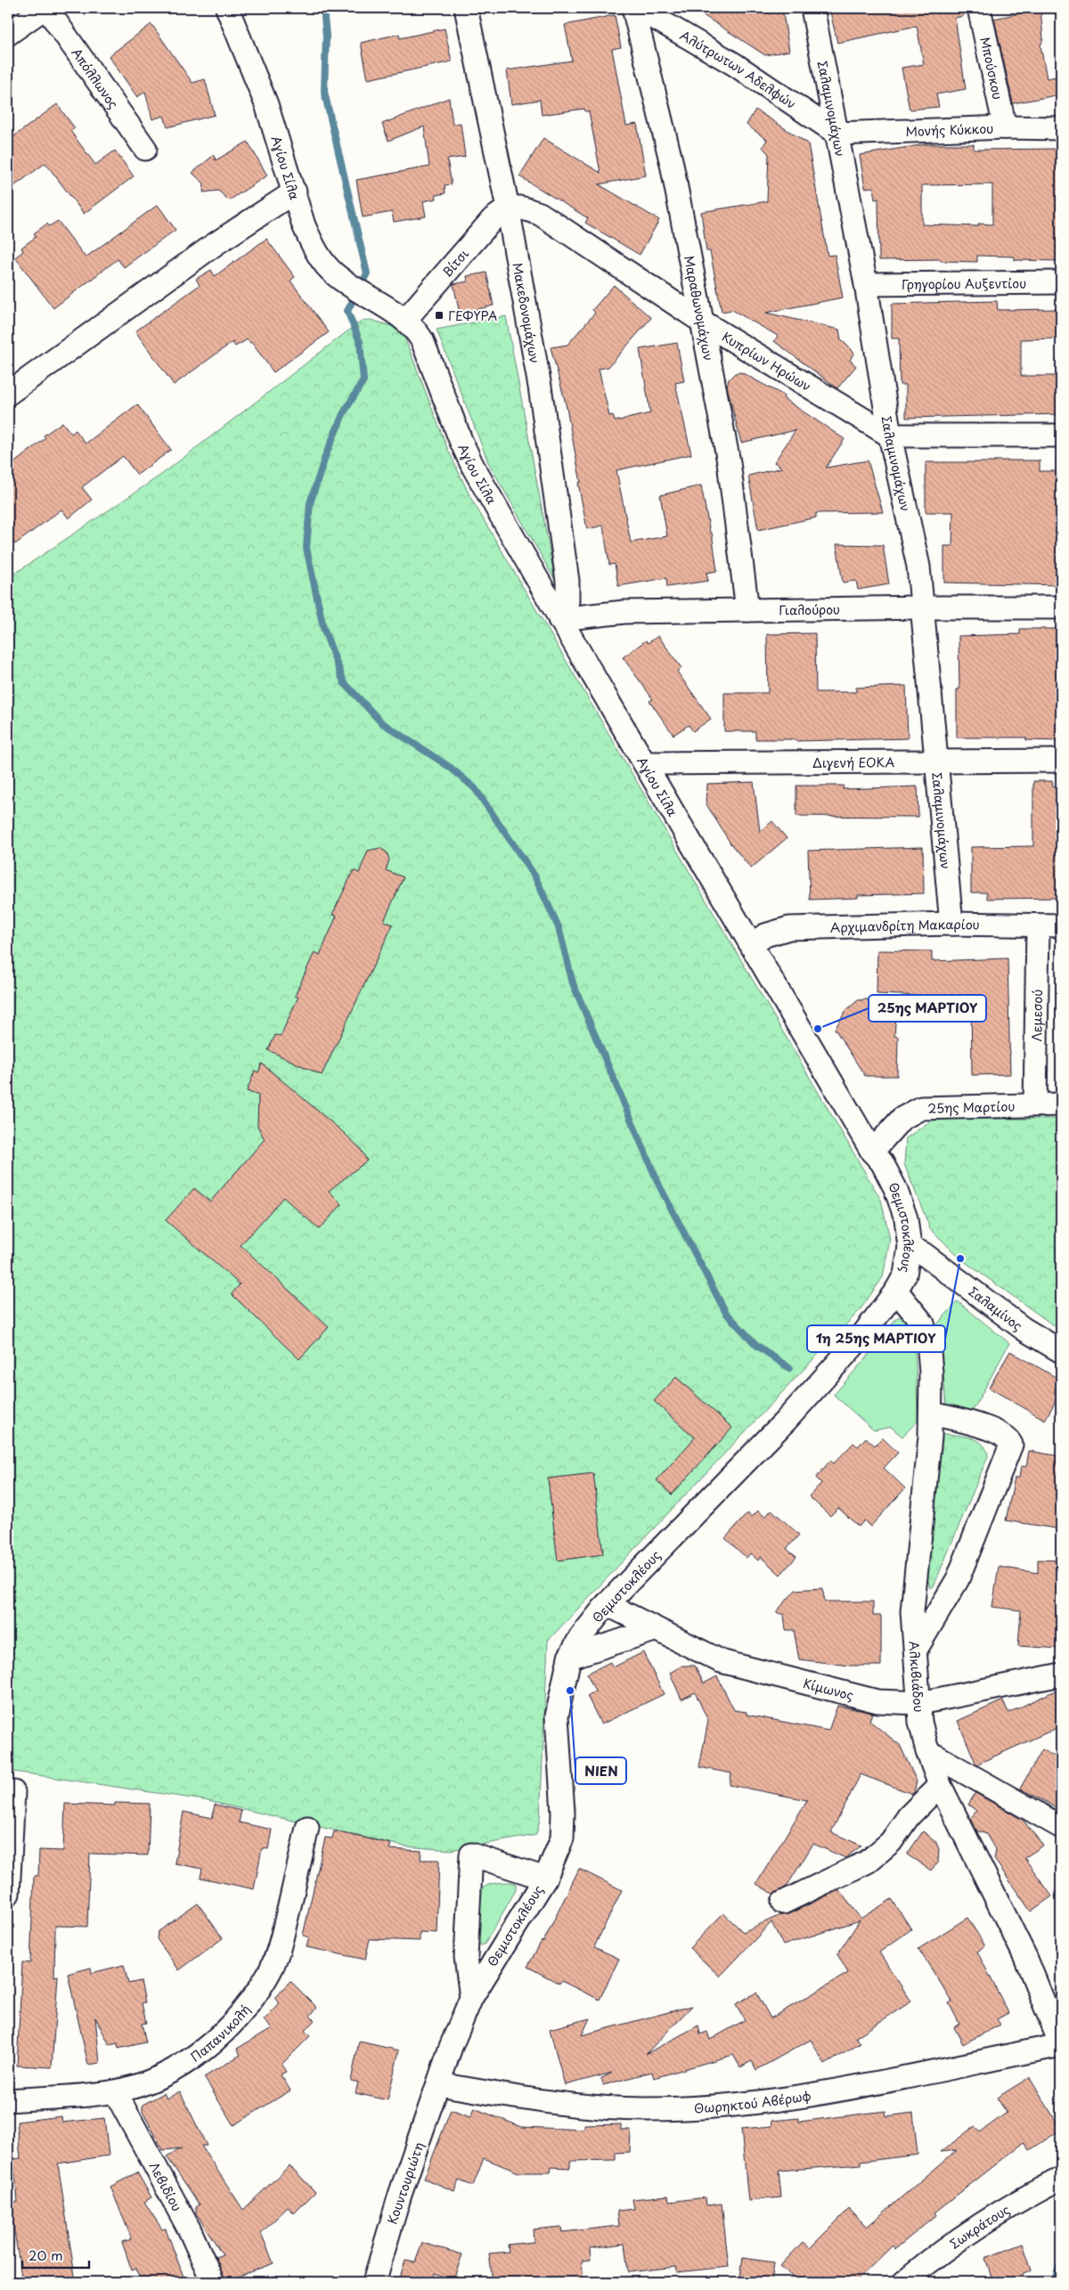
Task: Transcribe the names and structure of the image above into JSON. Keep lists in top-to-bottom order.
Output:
{
  "streets": {
    "street": [
      "Μπούσκου",
      "Αλύτρωτων Αδελφών",
      "Απόλλωνος",
      "Σαλαμινομάχων",
      "Μονής Κύκκου",
      "Αγίου Σίλα",
      "Βίτσι",
      "Γρηγορίου Αυξεντίου",
      "Μαραθωνομάχων",
      "Μακεδονομάχων",
      "Κυπρίων Ηρώων",
      "Γιαλούρου",
      "Διγενή ΕΟΚΑ",
      "Αρχιμανδρίτη Μακαρίου",
      "Λεμεσού",
      "25ης Μαρτίου",
      "Θεμιστοκλέους",
      "Σαλαμίνος",
      "Αλκιβιάδου",
      "Κίμωνος",
      "Παπανικολή",
      "Θωρηκτού Αβέρωφ",
      "Κουντουριώτη",
      "Λεβιδίου",
      "Σωκράτους"
    ]
  },
  "crossings": [
    ["Μπούσκου", "Μονής Κύκκου"],
    ["Αλύτρωτων Αδελφών", "Σαλαμινομάχων"],
    ["Αλύτρωτων Αδελφών", "Μονής Κύκκου"],
    ["Σαλαμινομάχων", "Μονής Κύκκου"],
    ["Σαλαμινομάχων", "Γρηγορίου Αυξεντίου"],
    ["Σαλαμινομάχων", "Κυπρίων Ηρώων"],
    ["Σαλαμινομάχων", "Γιαλούρου"],
    ["Σαλαμινομάχων", "Διγενή ΕΟΚΑ"],
    ["Σαλαμινομάχων", "Αρχιμανδρίτη Μακαρίου"],
    ["Αγίου Σίλα", "Βίτσι"],
    ["Αγίου Σίλα", "Μακεδονομάχων"],
    ["Αγίου Σίλα", "Γιαλούρου"],
    ["Αγίου Σίλα", "Διγενή ΕΟΚΑ"],
    ["Αγίου Σίλα", "Αρχιμανδρίτη Μακαρίου"],
    ["Αγίου Σίλα", "25ης Μαρτίου"],
    ["Αγίου Σίλα", "Θεμιστοκλέους"],
    ["Βίτσι", "Μακεδονομάχων"],
    ["Βίτσι", "Κυπρίων Ηρώων"],
    ["Μαραθωνομάχων", "Κυπρίων Ηρώων"],
    ["Μαραθωνομάχων", "Γιαλούρου"],
    ["Μακεδονομάχων", "Κυπρίων Ηρώων"],
    ["Μακεδονομάχων", "Γιαλούρου"],
    ["Αρχιμανδρίτη Μακαρίου", "Λεμεσού"],
    ["Λεμεσού", "25ης Μαρτίου"],
    ["25ης Μαρτίου", "Θεμιστοκλέους"],
    ["Θεμιστοκλέους", "Σαλαμίνος"],
    ["Θεμιστοκλέους", "Αλκιβιάδου"],
    ["Θεμιστοκλέους", "Κίμωνος"],
    ["Θεμιστοκλέους", "Θωρηκτού Αβέρωφ"],
    ["Θεμιστοκλέους", "Κουντουριώτη"],
    ["Αλκιβιάδου", "Κίμωνος"],
    ["Αλκιβιάδου", "Θωρηκτού Αβέρωφ"],
    ["Παπανικολή", "Λεβιδίου"],
    ["Θωρηκτού Αβέρωφ", "Κουντουριώτη"]
  ],
  "places": {
    "transit": ["ΓΕΦΥΡΑ"],
    "other": ["25ης ΜΑΡΤΙΟΥ", "1η 25ης ΜΑΡΤΙΟΥ", "ΝΙΕΝ"]
  },
  "scale_bar": "20 m"
}
